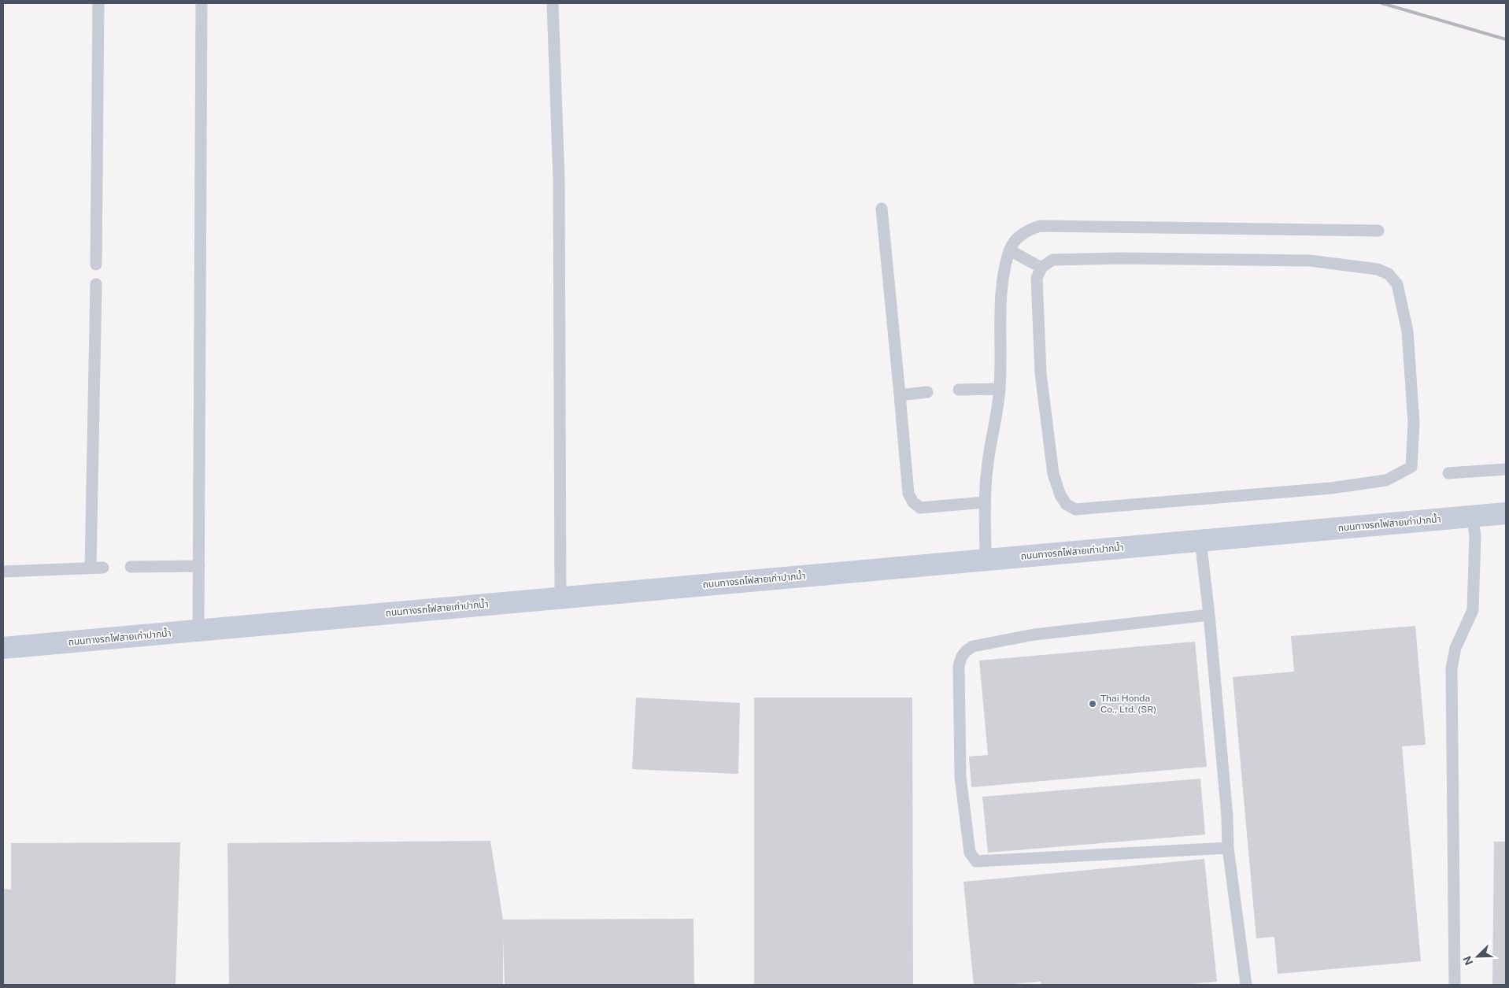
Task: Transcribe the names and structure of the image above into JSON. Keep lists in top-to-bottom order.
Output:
{
  "streets": {
    "main road": ["ถนนทางรถไฟสายเก่าปากน้ำ"]
  },
  "places": ["Thai Honda Co., Ltd. (SR)"],
  "north": "bottom left"
}
